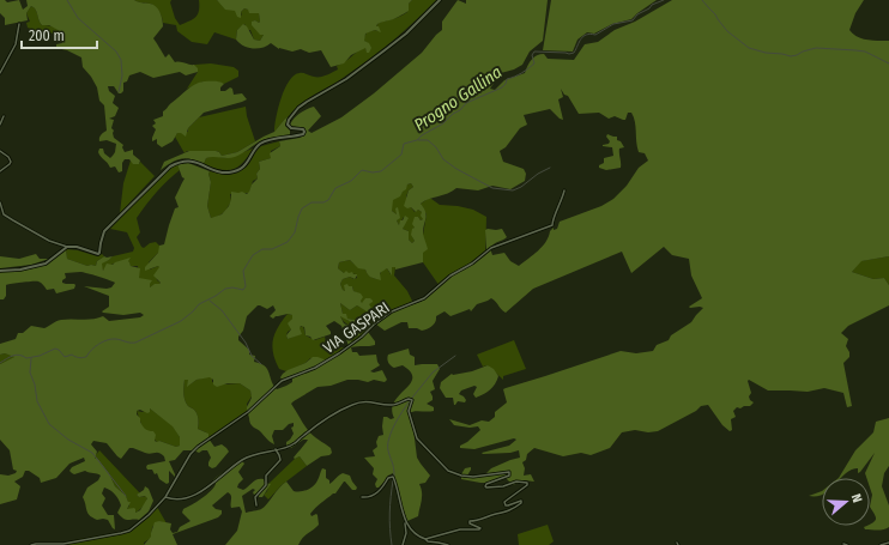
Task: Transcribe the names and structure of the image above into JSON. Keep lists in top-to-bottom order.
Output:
{
  "streets": {
    "street": ["VIA GASPARI"]
  },
  "water": ["Progno Gallina"],
  "scale_bar": "200 m",
  "north": "right"
}
